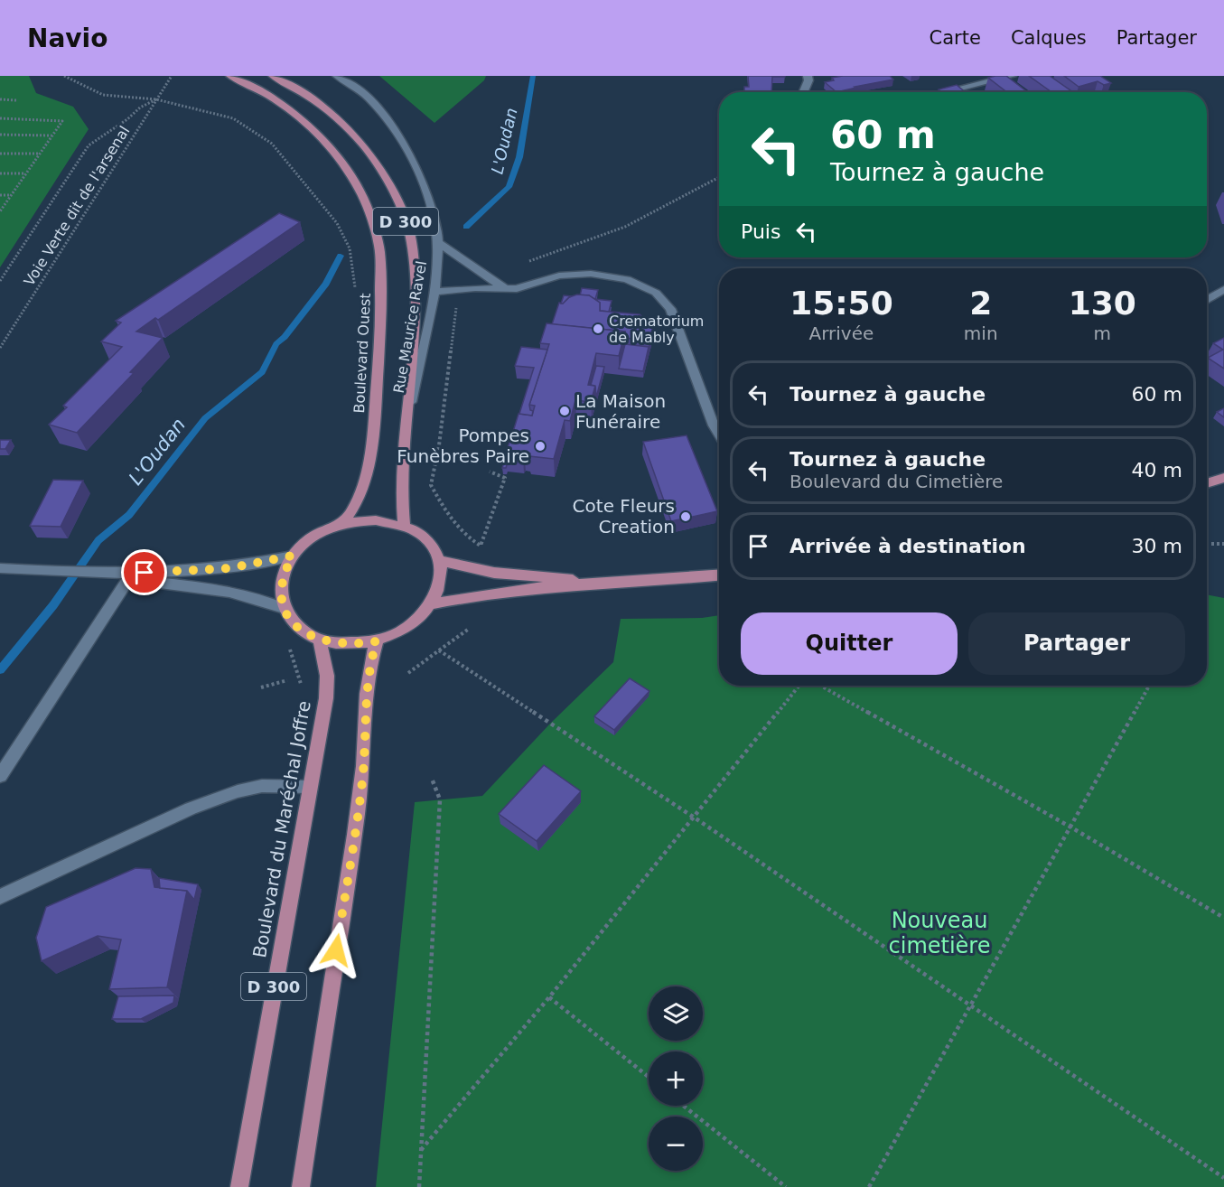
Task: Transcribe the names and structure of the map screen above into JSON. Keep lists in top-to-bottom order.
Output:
{
  "streets": {
    "main road": ["D 300", "Boulevard Ouest", "Boulevard du Maréchal Joffre"],
    "street": ["Rue Maurice Ravel"],
    "path": ["Voie Verte dit de l'arsenal"]
  },
  "crossings": [
    ["D 300", "Rue Maurice Ravel"],
    ["D 300", "Boulevard Ouest"],
    ["D 300", "Boulevard du Maréchal Joffre"],
    ["Boulevard Ouest", "Boulevard du Maréchal Joffre"]
  ],
  "water": ["L'Oudan"],
  "parks": ["Nouveau cimetière"],
  "places": [
    "Crematorium de Mably",
    "La Maison Funéraire",
    "Pompes Funèbres Paire",
    "Cote Fleurs Creation"
  ],
  "page": {
    "header": "Navio",
    "nav": ["Carte", "Calques", "Partager"],
    "turn": ["60 m", "Tournez à gauche"],
    "then": "Puis",
    "eta": [
      "15:50",
      "Arrivée",
      "2",
      "min",
      "130",
      "m"
    ],
    "list": [
      {
        "name": "Tournez à gauche",
        "value": "60 m"
      },
      {
        "name": "Tournez à gauche",
        "note": "Boulevard du Cimetière",
        "value": "40 m"
      },
      {
        "name": "Arrivée à destination",
        "value": "30 m"
      }
    ],
    "buttons": ["Quitter", "Partager"],
    "map_buttons": ["+", "−"]
  }
}
